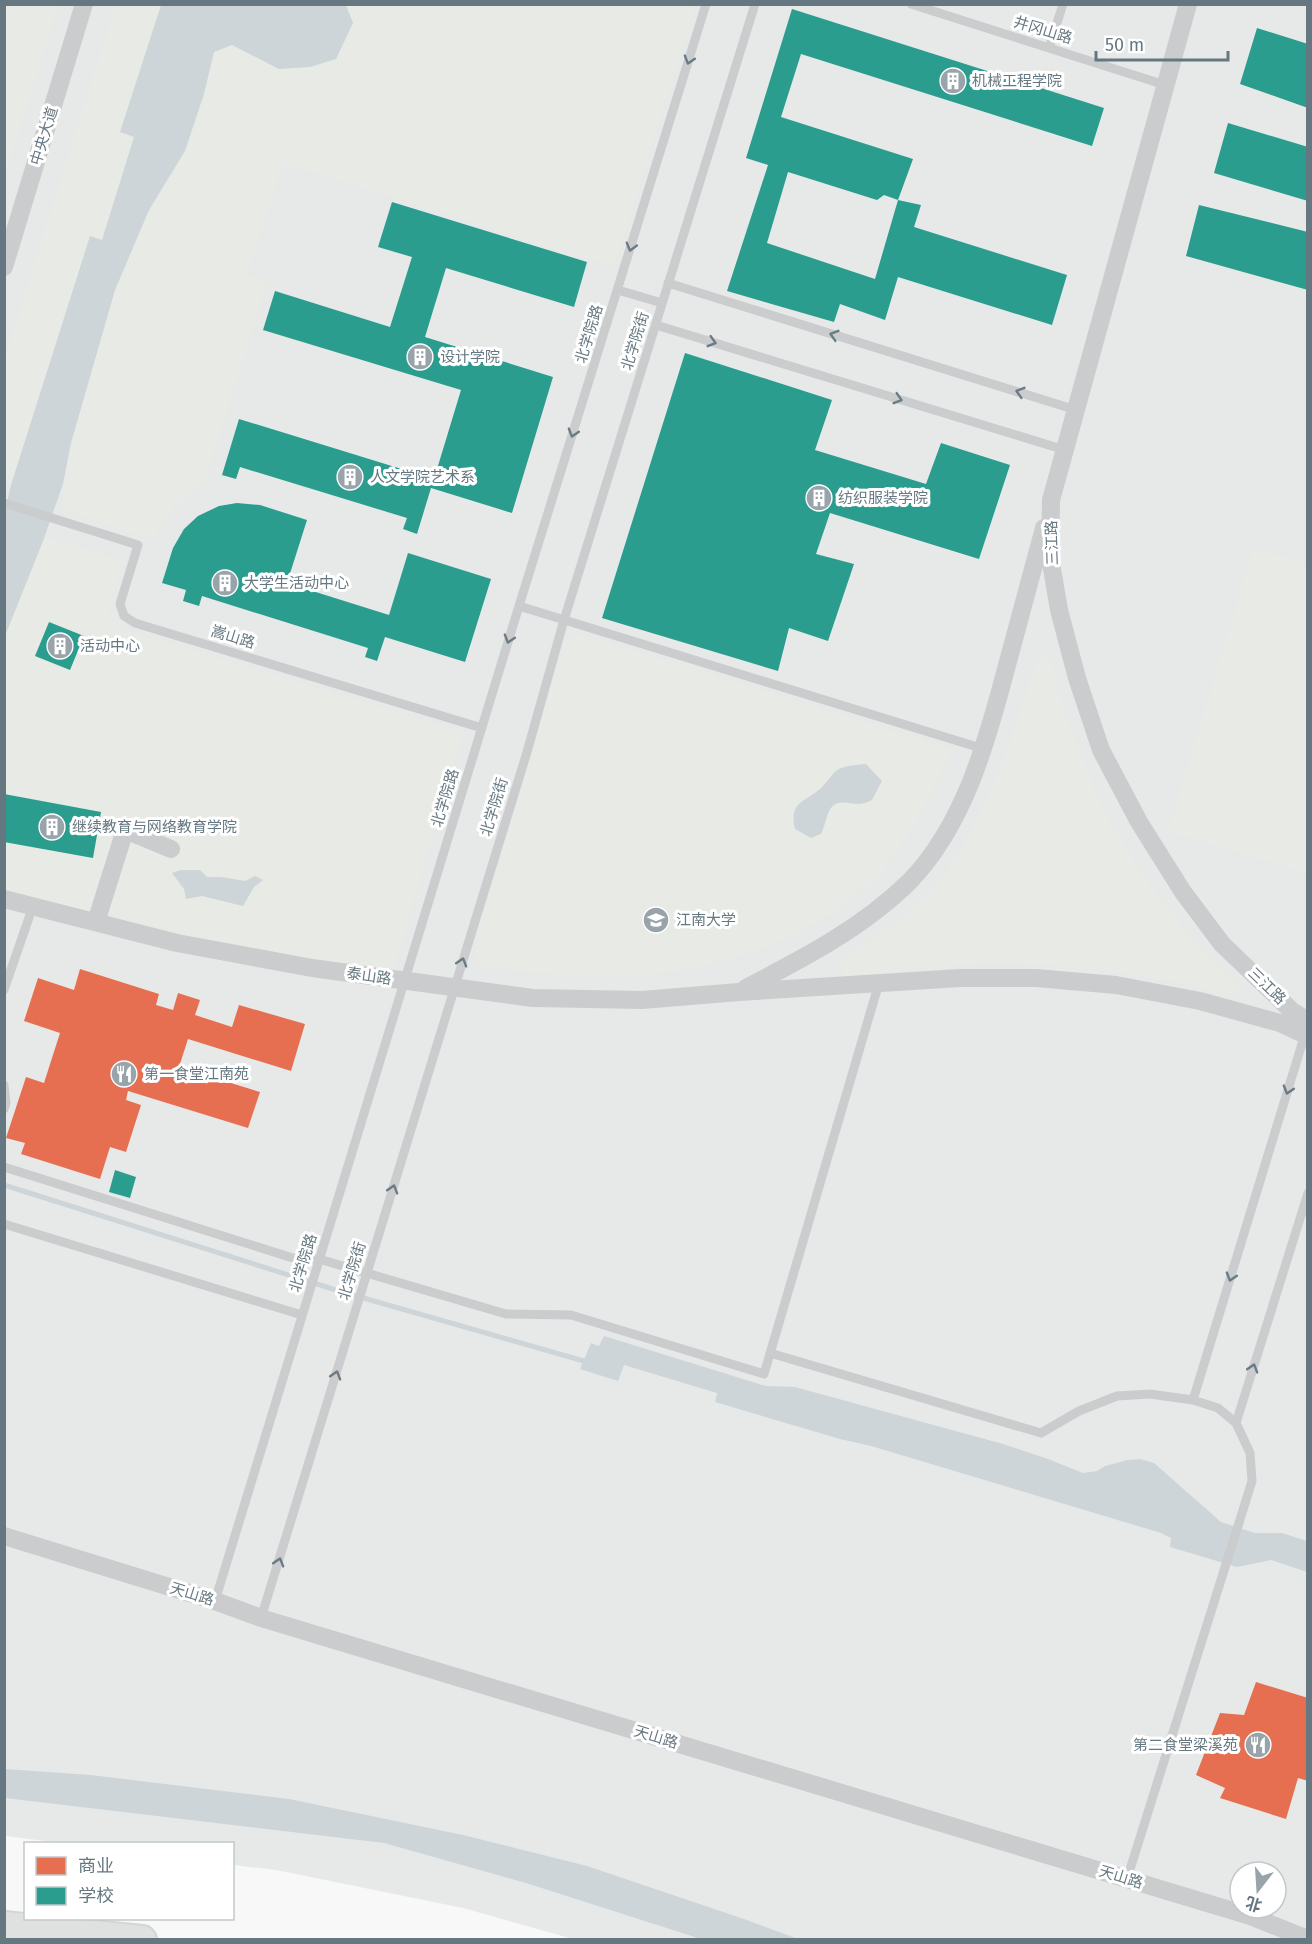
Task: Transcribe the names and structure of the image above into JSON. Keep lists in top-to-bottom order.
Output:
{
  "streets": {
    "street": [
      "中央大道",
      "三江路",
      "泰山路",
      "天山路"
    ],
    "lane": [
      "井冈山路",
      "北学院路",
      "北学院街",
      "嵩山路"
    ]
  },
  "crossings": [
    ["井冈山路", "三江路"],
    ["北学院路", "嵩山路"],
    ["北学院路", "泰山路"],
    ["北学院路", "天山路"],
    ["北学院街", "泰山路"],
    ["北学院街", "天山路"],
    ["三江路", "泰山路"]
  ],
  "one_way": ["北学院路", "北学院街"],
  "places": {
    "building": [
      "机械工程学院",
      "设计学院",
      "人文学院艺术系",
      "纺织服装学院",
      "大学生活动中心",
      "活动中心",
      "继续教育与网络教育学院"
    ],
    "school or university": ["江南大学"],
    "restaurant": ["第一食堂江南苑", "第二食堂梁溪苑"]
  },
  "legend": ["商业", "学校"],
  "scale_bar": "50 m",
  "north": "bottom"
}
